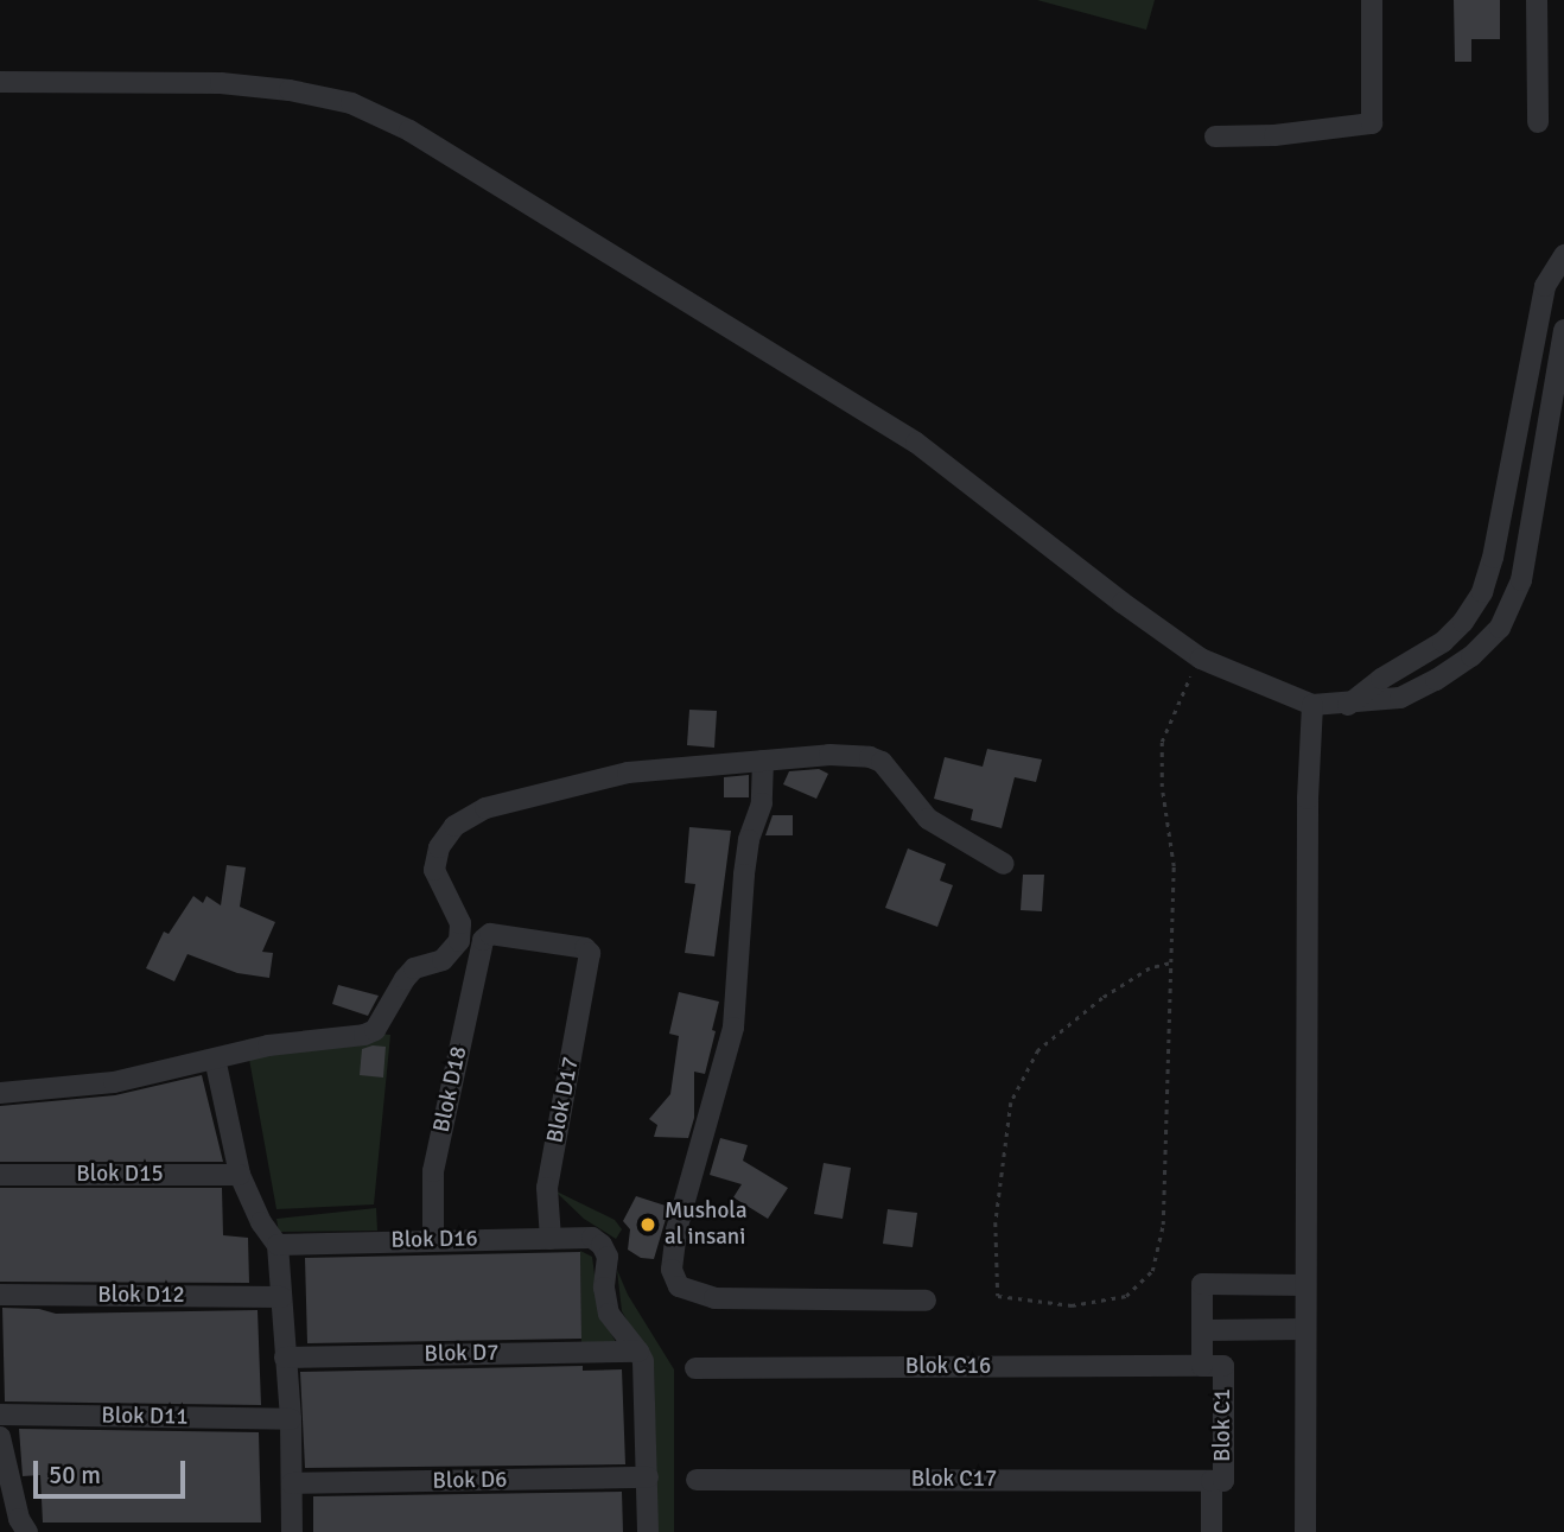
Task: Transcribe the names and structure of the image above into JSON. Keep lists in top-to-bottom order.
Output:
{
  "streets": {
    "street": [
      "Blok D18",
      "Blok D17",
      "Blok D15",
      "Blok D16",
      "Blok D12",
      "Blok D7",
      "Blok C16",
      "Blok D11",
      "Blok C1",
      "Blok C17",
      "Blok D6"
    ]
  },
  "crossings": [
    ["Blok D18", "Blok D17"],
    ["Blok D18", "Blok D16"],
    ["Blok D17", "Blok D16"],
    ["Blok D16", "Blok D7"],
    ["Blok C16", "Blok C1"],
    ["Blok C1", "Blok C17"]
  ],
  "places": ["Mushola al insani"],
  "scale_bar": "50 m"
}
